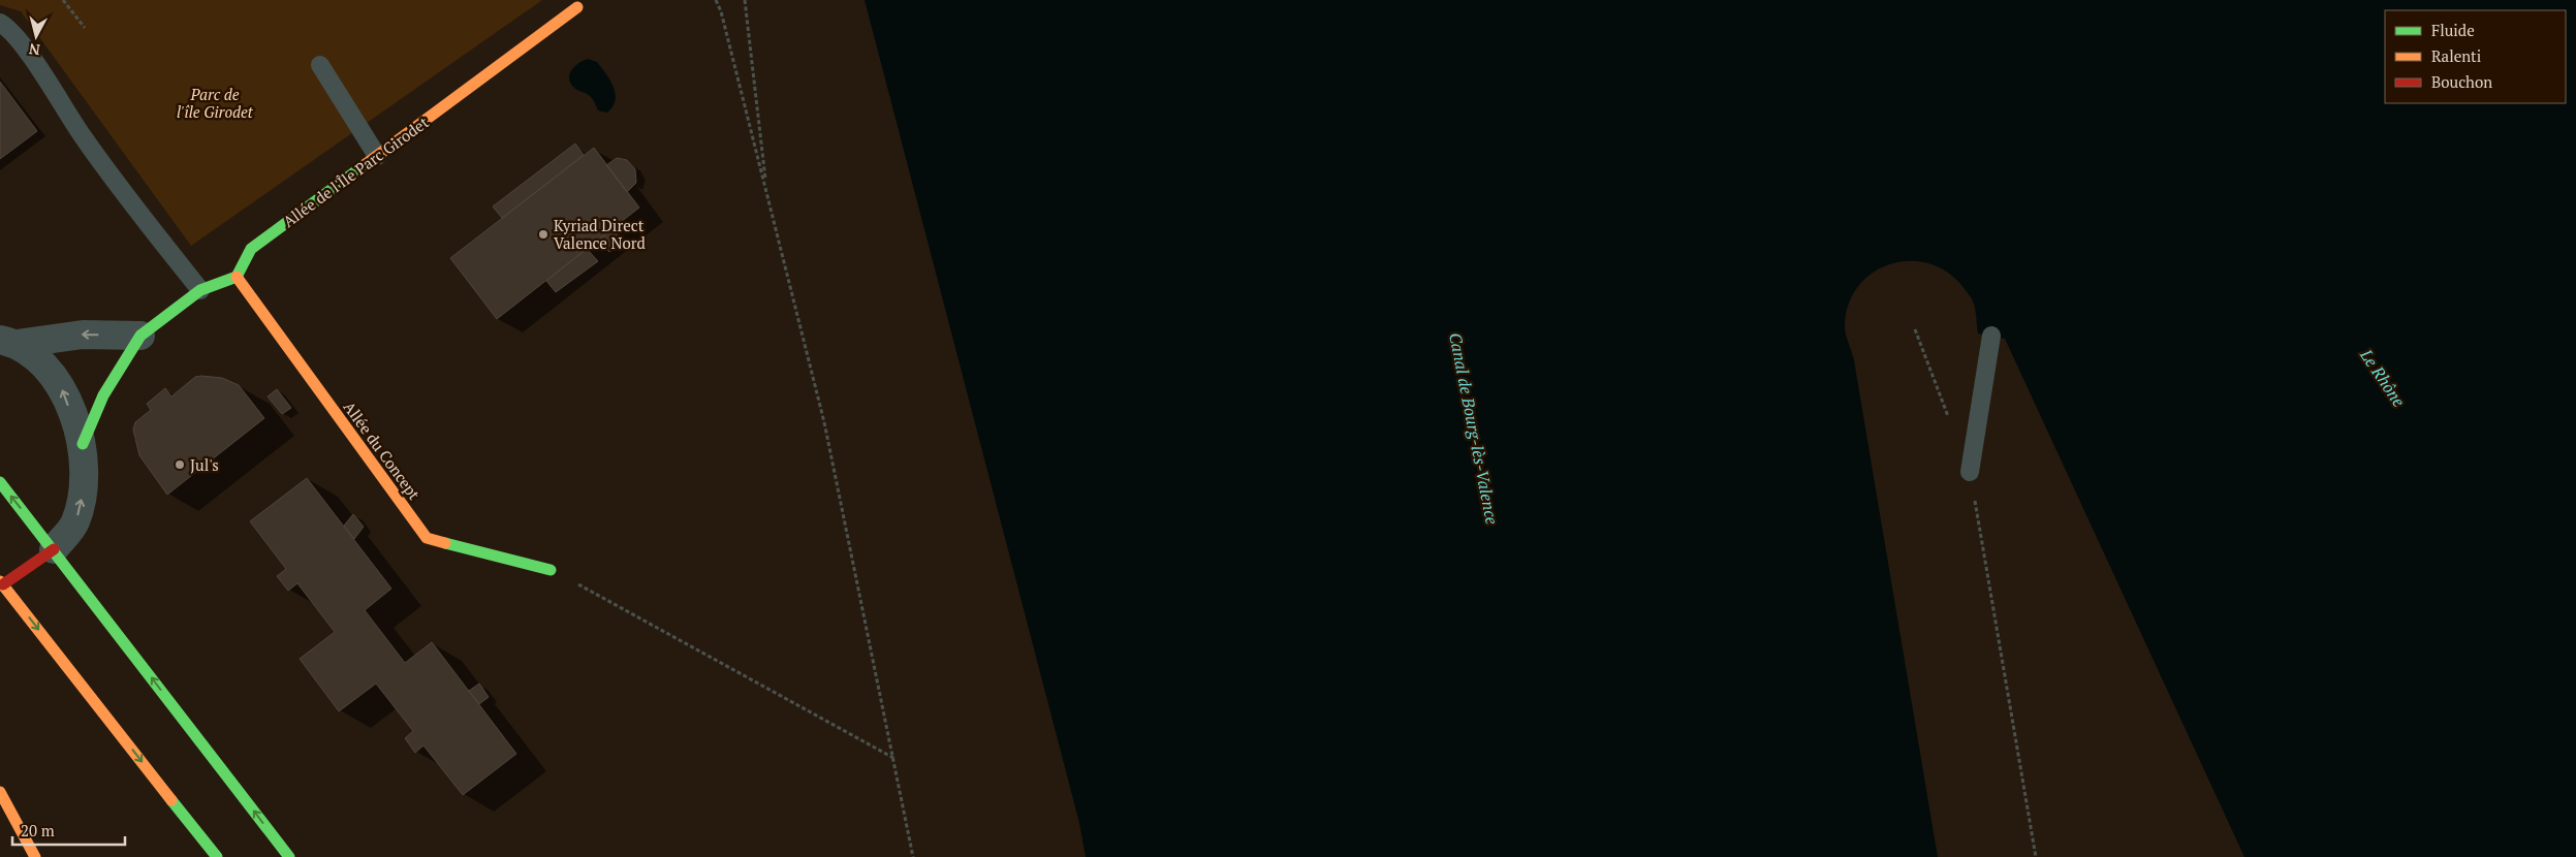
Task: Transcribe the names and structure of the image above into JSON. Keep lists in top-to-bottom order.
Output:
{
  "streets": {
    "street": ["Allée de l'Île Parc Girodet", "Allée du Concept"]
  },
  "crossings": [
    ["Allée de l'Île Parc Girodet", "Allée du Concept"]
  ],
  "water": ["Le Rhône", "Canal de Bourg-lès-Valence"],
  "parks": ["Parc de l'île Girodet"],
  "places": ["Kyriad Direct Valence Nord", "Jul's"],
  "legend": ["Fluide", "Ralenti", "Bouchon"],
  "scale_bar": "20 m",
  "north": "bottom"
}
